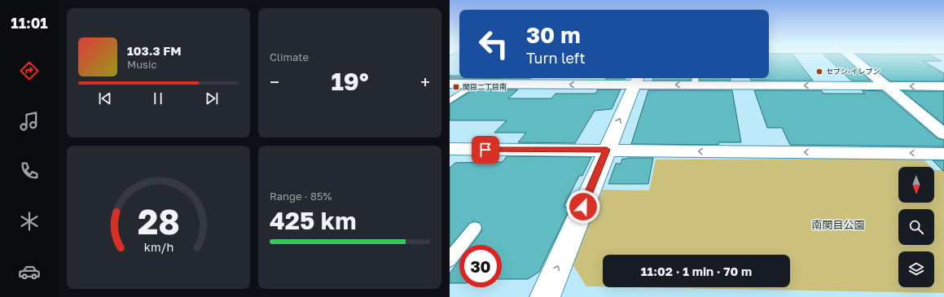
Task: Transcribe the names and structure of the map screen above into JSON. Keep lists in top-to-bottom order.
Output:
{
  "parks": ["南関目公園"],
  "places": {
    "other": ["セブン-イレブン"],
    "transit": ["関目二丁目南"]
  },
  "north": "bottom",
  "page": {
    "tabs": "11:01",
    "tile": [
      "Climate",
      ["Range · 85%", "425 km"]
    ],
    "turn": ["30 m", "Turn left"],
    "song": ["103.3 FM", "Music"],
    "heat": ["−", "19°", "+"],
    "limit": "30",
    "trip": "11:02 · 1 min · 70 m",
    "gauge": ["28", "km/h"]
  }
}
